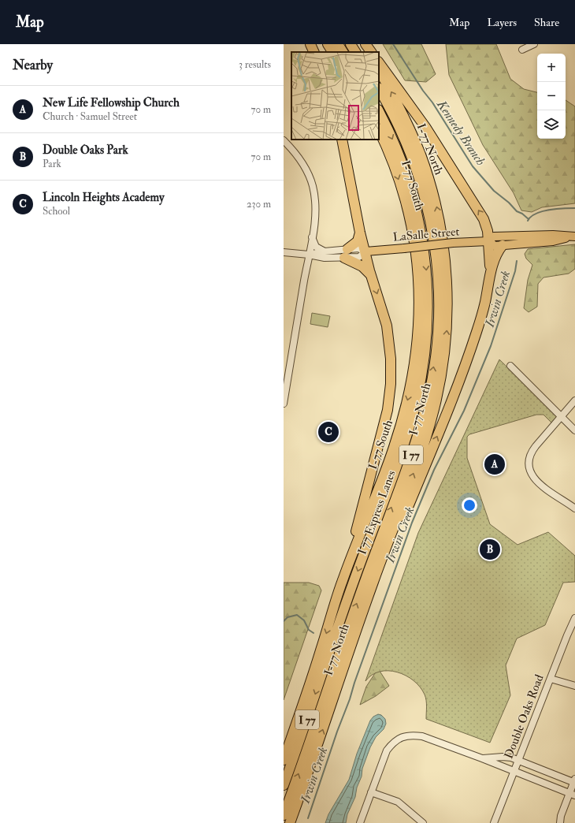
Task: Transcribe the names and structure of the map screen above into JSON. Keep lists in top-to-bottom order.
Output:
{
  "streets": {
    "highway": [
      "I-77 North",
      "I-77 South",
      "I 77",
      "I 77 Express Lanes"
    ],
    "main road": ["LaSalle Street"],
    "street": ["Double Oaks Road"]
  },
  "water": ["Kennedy Branch", "Irwin Creek"],
  "page": {
    "header": "Map",
    "nav": ["Map", "Layers", "Share"],
    "heading": ["Nearby", "3 results"],
    "map_buttons": ["+", "−"],
    "list": [
      {
        "mark": "A",
        "name": "New Life Fellowship Church",
        "note": "Church · Samuel Street",
        "value": "70 m"
      },
      {
        "mark": "B",
        "name": "Double Oaks Park",
        "note": "Park",
        "value": "70 m"
      },
      {
        "mark": "C",
        "name": "Lincoln Heights Academy",
        "note": "School",
        "value": "230 m"
      }
    ],
    "pins": ["C", "A", "B"]
  }
}
